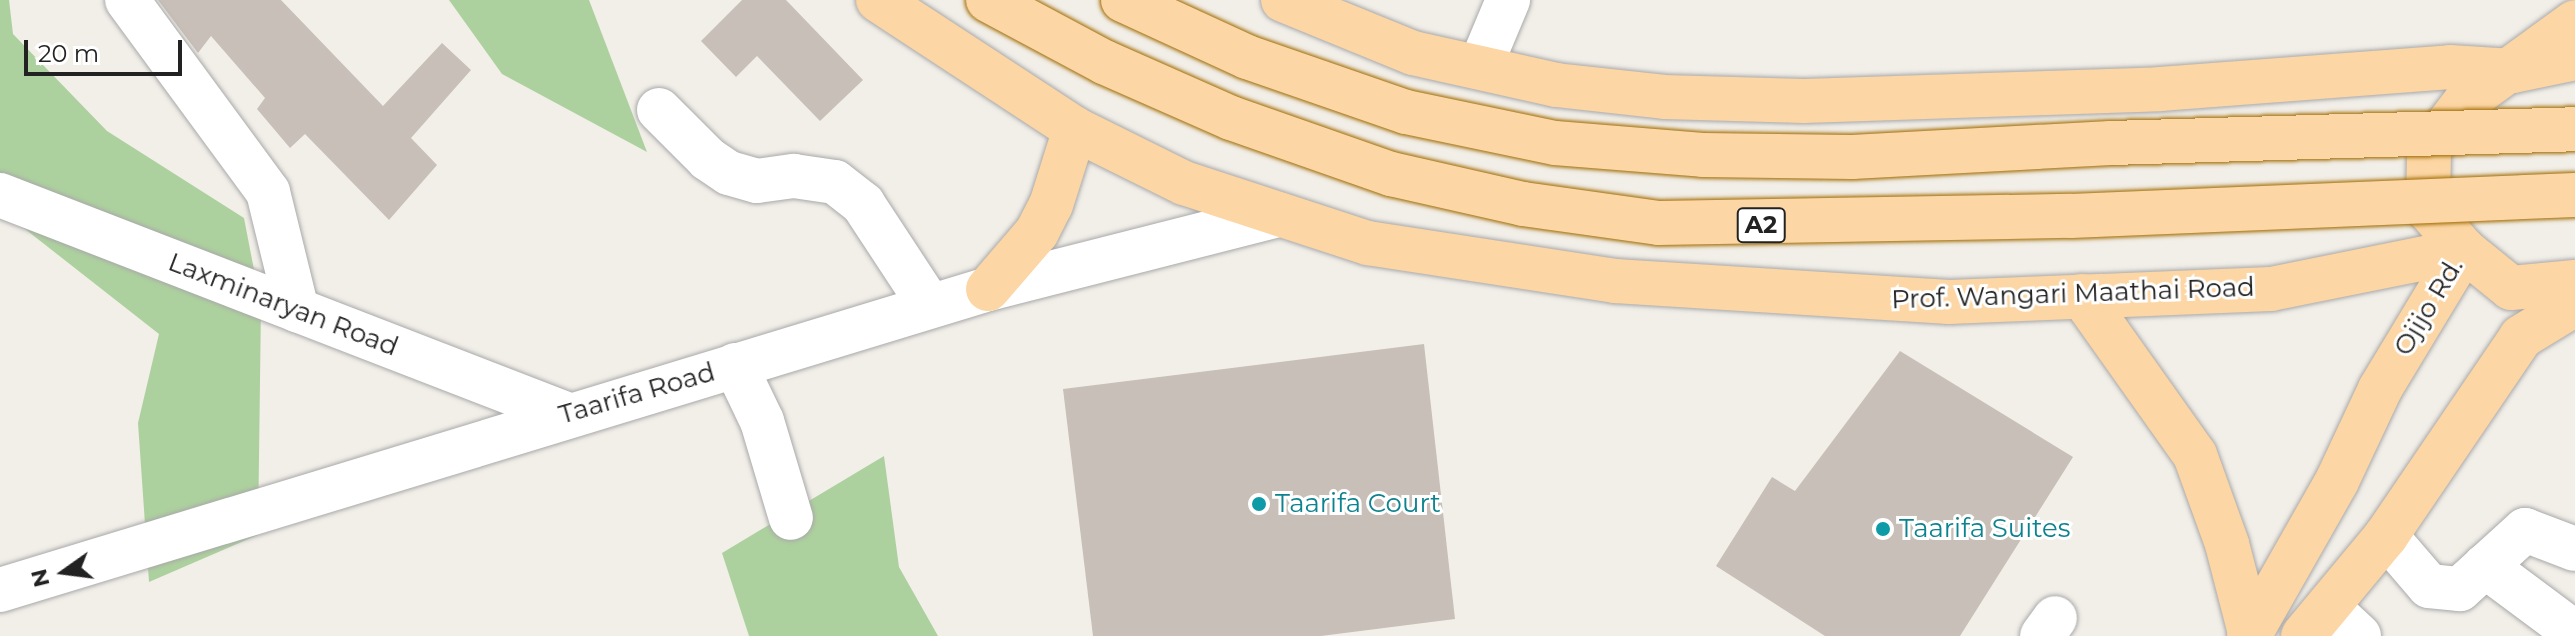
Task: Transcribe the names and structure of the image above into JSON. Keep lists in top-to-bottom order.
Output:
{
  "streets": {
    "main road": ["A2", "Prof. Wangari Maathai Road", "Ojijo Rd."],
    "street": ["Laxminaryan Road", "Taarifa Road"]
  },
  "crossings": [
    ["Prof. Wangari Maathai Road", "Ojijo Rd."],
    ["Prof. Wangari Maathai Road", "Taarifa Road"],
    ["Laxminaryan Road", "Taarifa Road"]
  ],
  "places": ["Taarifa Court", "Taarifa Suites"],
  "scale_bar": "20 m",
  "north": "left"
}
